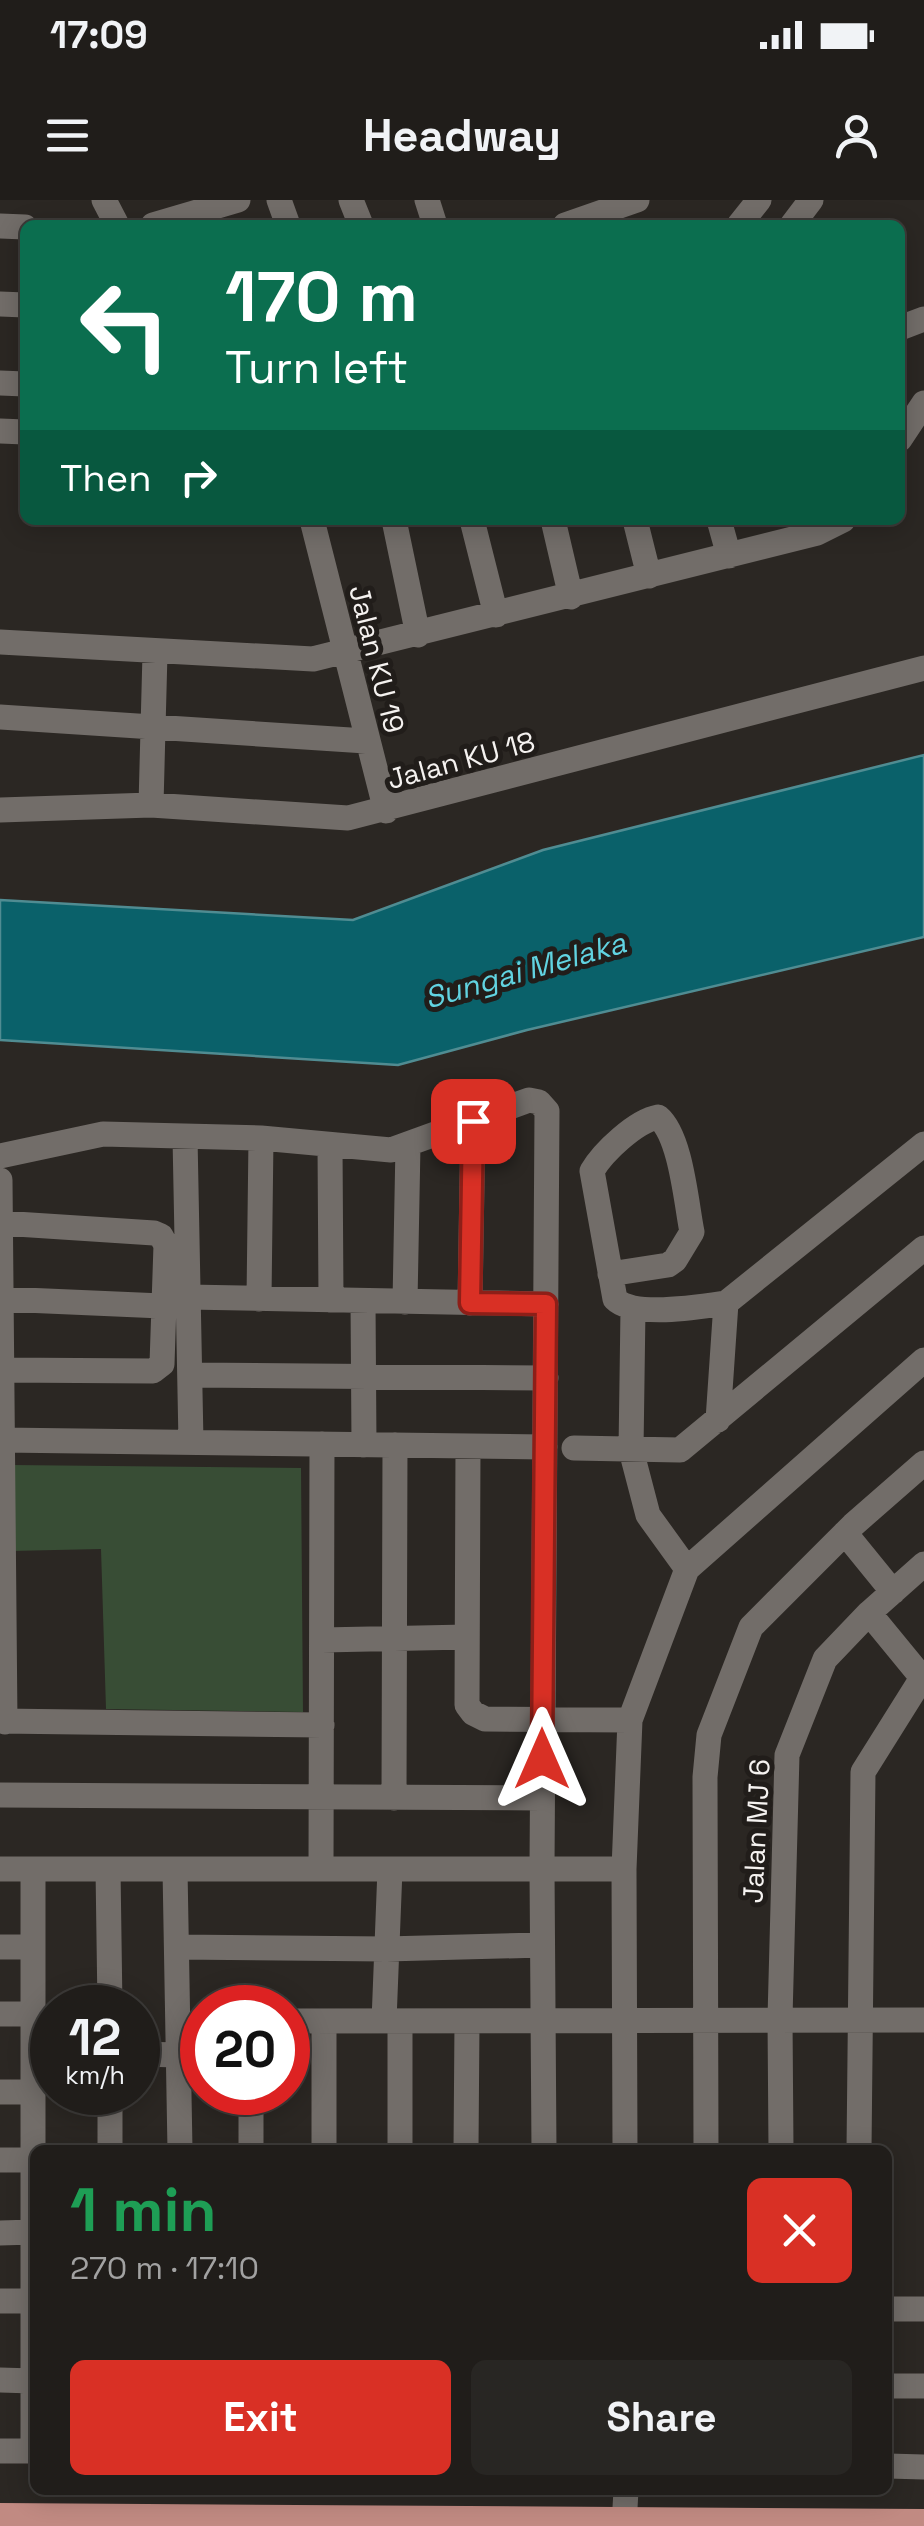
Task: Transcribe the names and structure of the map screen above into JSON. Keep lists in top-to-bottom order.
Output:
{
  "streets": {
    "street": ["Jalan KU 19", "Jalan KU 18", "Jalan MJ 6"]
  },
  "crossings": [
    ["Jalan KU 19", "Jalan KU 18"]
  ],
  "water": ["Sungai Melaka"],
  "page": {
    "status": "17:09",
    "header": "Headway",
    "turn": ["170 m", "Turn left"],
    "then": "Then",
    "speed": "12 km/h",
    "limit": "20",
    "heading": ["1 min", "270 m · 17:10"],
    "buttons": ["Exit", "Share"]
  }
}
